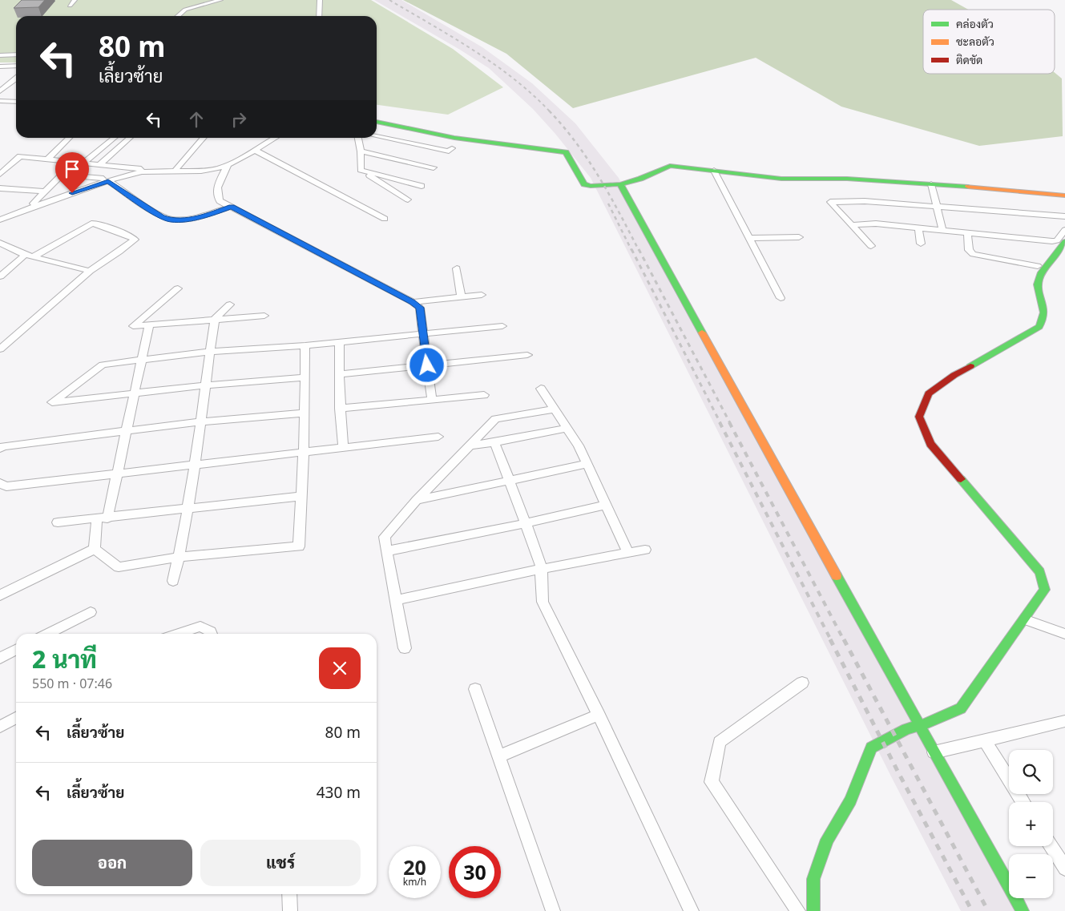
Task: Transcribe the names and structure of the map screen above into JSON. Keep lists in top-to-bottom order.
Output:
{
  "legend": ["คล่องตัว", "ชะลอตัว", "ติดขัด"],
  "page": {
    "turn": ["80 m", "เลี้ยวซ้าย"],
    "heading": ["2 นาที", "550 m · 07:46"],
    "list": [
      {
        "name": "เลี้ยวซ้าย",
        "value": "80 m"
      },
      {
        "name": "เลี้ยวซ้าย",
        "value": "430 m"
      }
    ],
    "map_buttons": ["+", "−"],
    "buttons": ["ออก", "แชร์"],
    "speed": "20 km/h",
    "limit": "30"
  }
}
